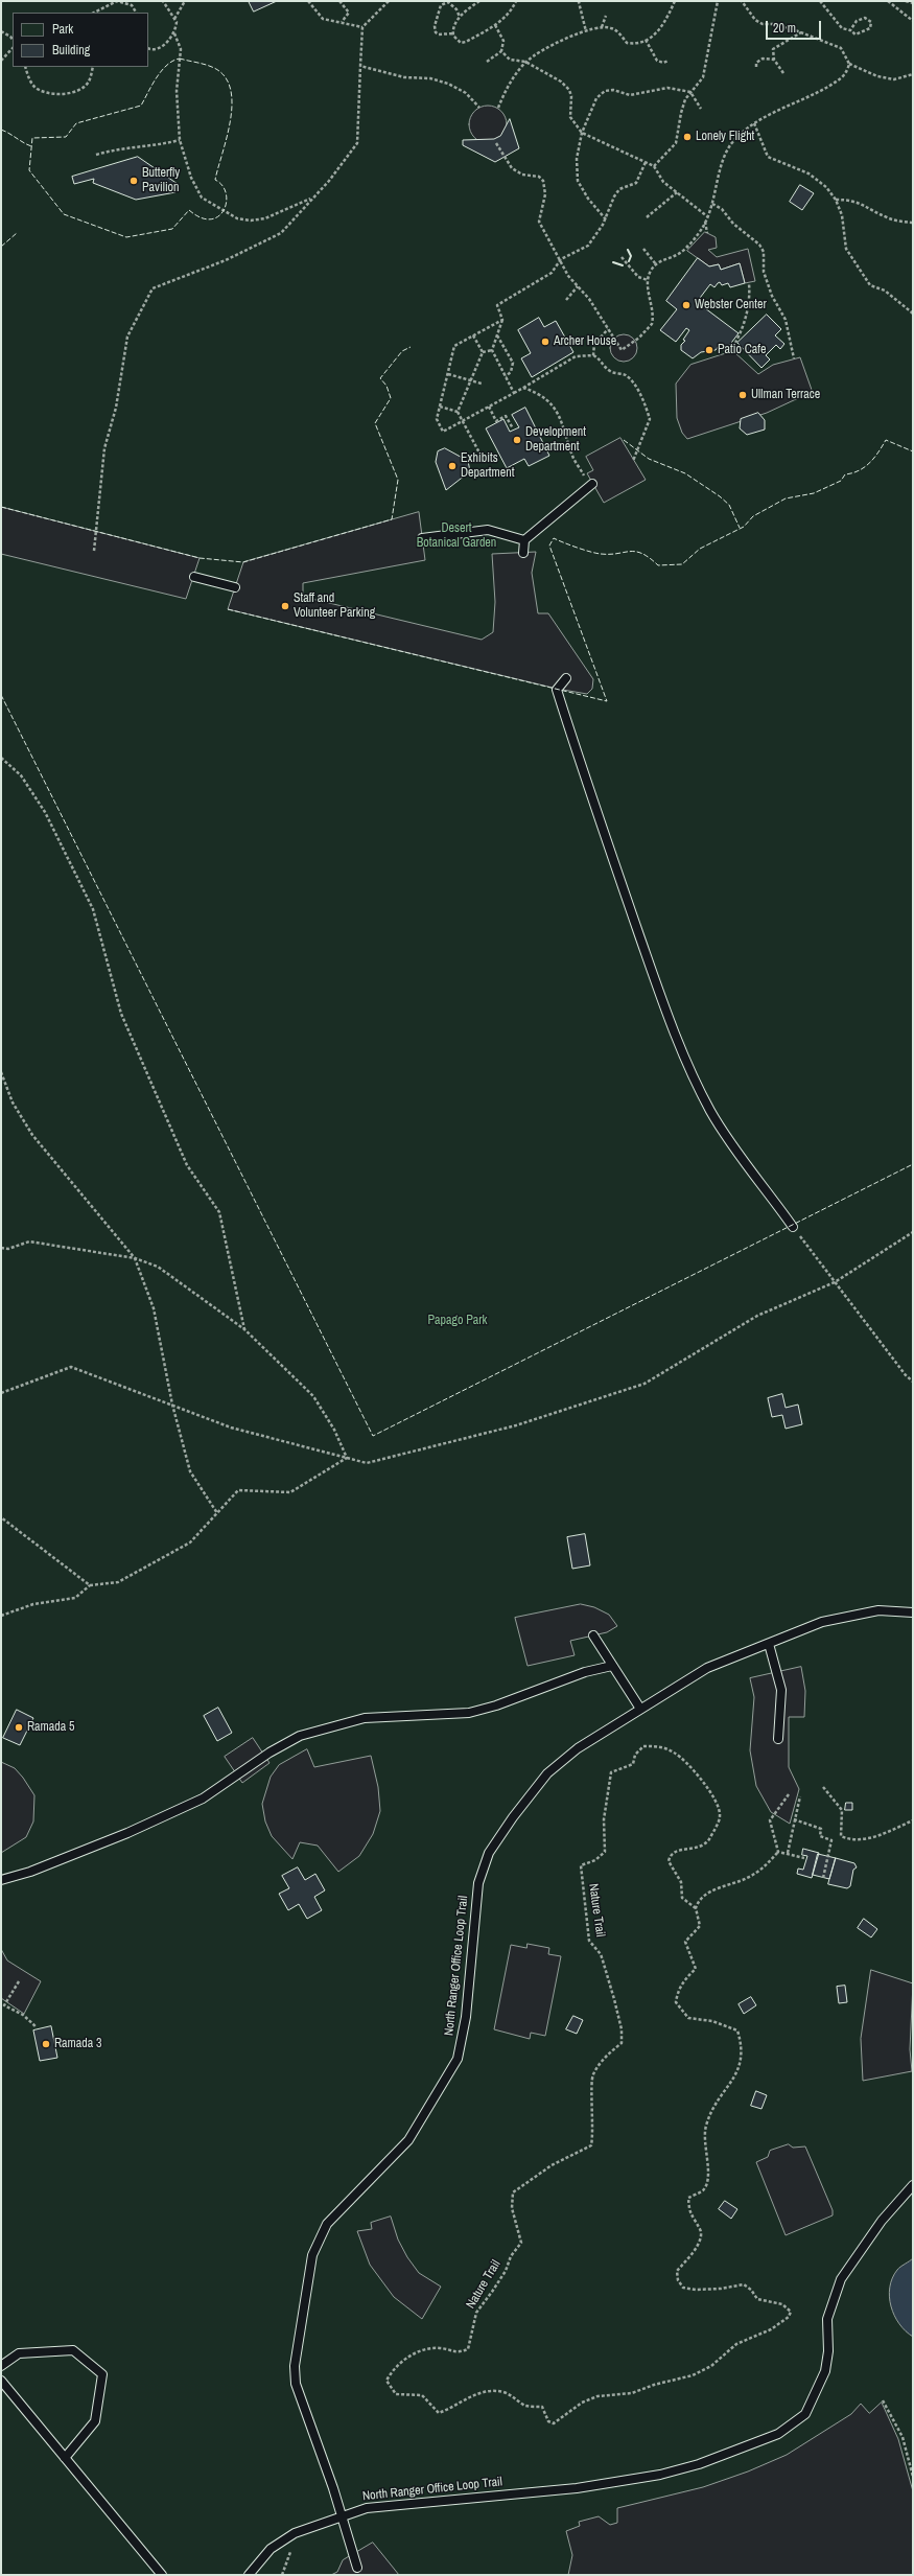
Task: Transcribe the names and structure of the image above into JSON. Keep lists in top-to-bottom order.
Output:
{
  "streets": {
    "lane": ["North Ranger Office Loop Trail"],
    "path": ["Nature Trail"]
  },
  "parks": ["Desert Botanical Garden", "Papago Park"],
  "places": [
    "Lonely Flight",
    "Butterfly Pavilion",
    "Webster Center",
    "Archer House",
    "Patio Cafe",
    "Ullman Terrace",
    "Development Department",
    "Exhibits Department",
    "Staff and Volunteer Parking",
    "Ramada 5",
    "Ramada 3"
  ],
  "legend": ["Park", "Building"],
  "scale_bar": "20 m"
}
